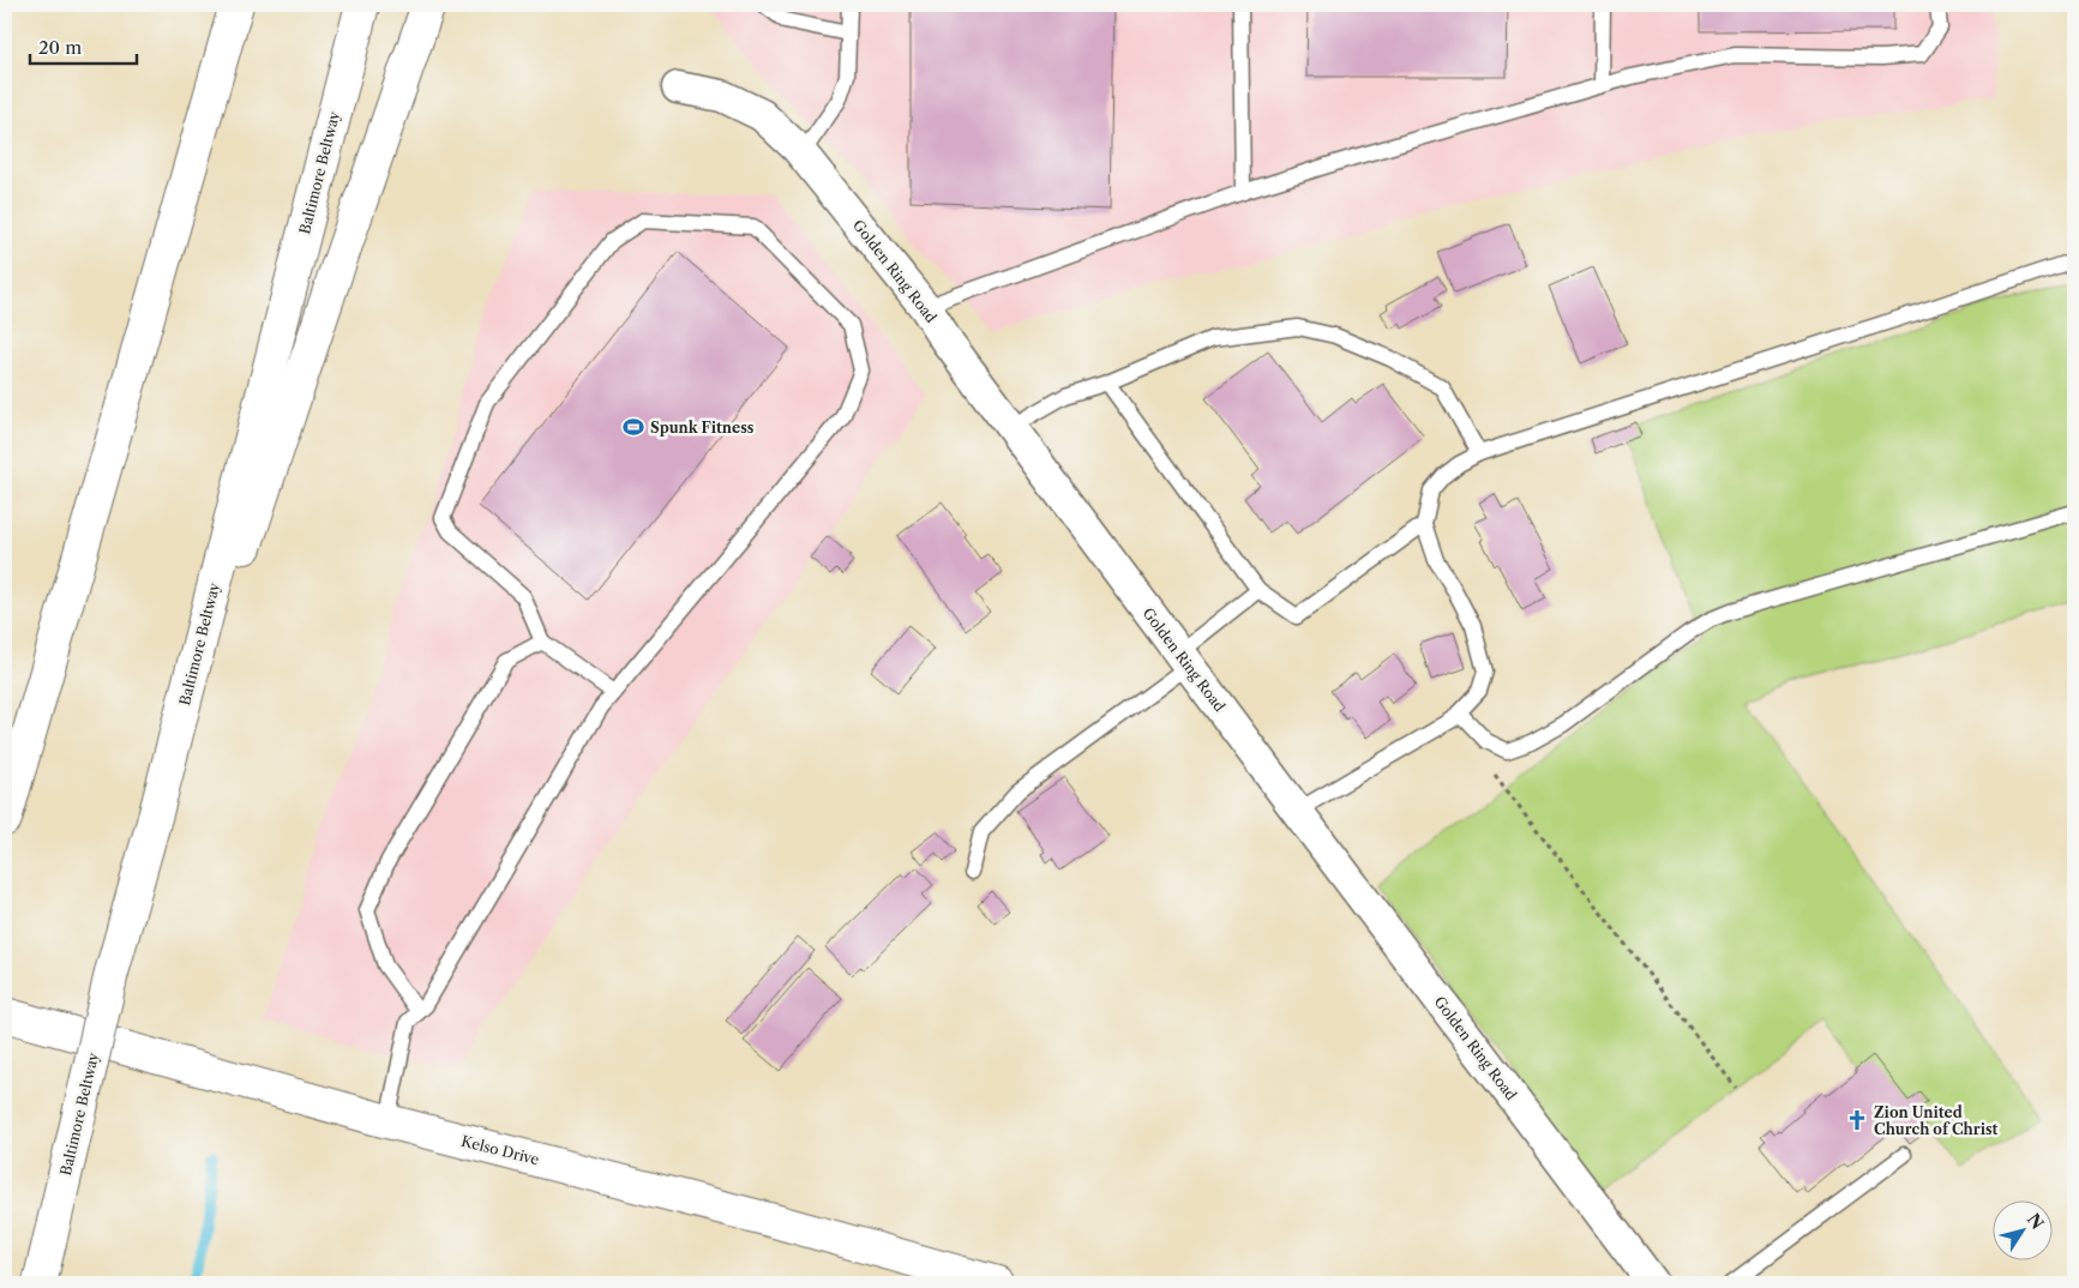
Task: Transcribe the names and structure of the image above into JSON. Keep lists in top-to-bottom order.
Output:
{
  "streets": {
    "main road": ["Baltimore Beltway", "Kelso Drive"],
    "street": ["Golden Ring Road"]
  },
  "places": {
    "sports": ["Spunk Fitness"],
    "church": ["Zion United Church of Christ"]
  },
  "scale_bar": "20 m",
  "north": "top right"
}
